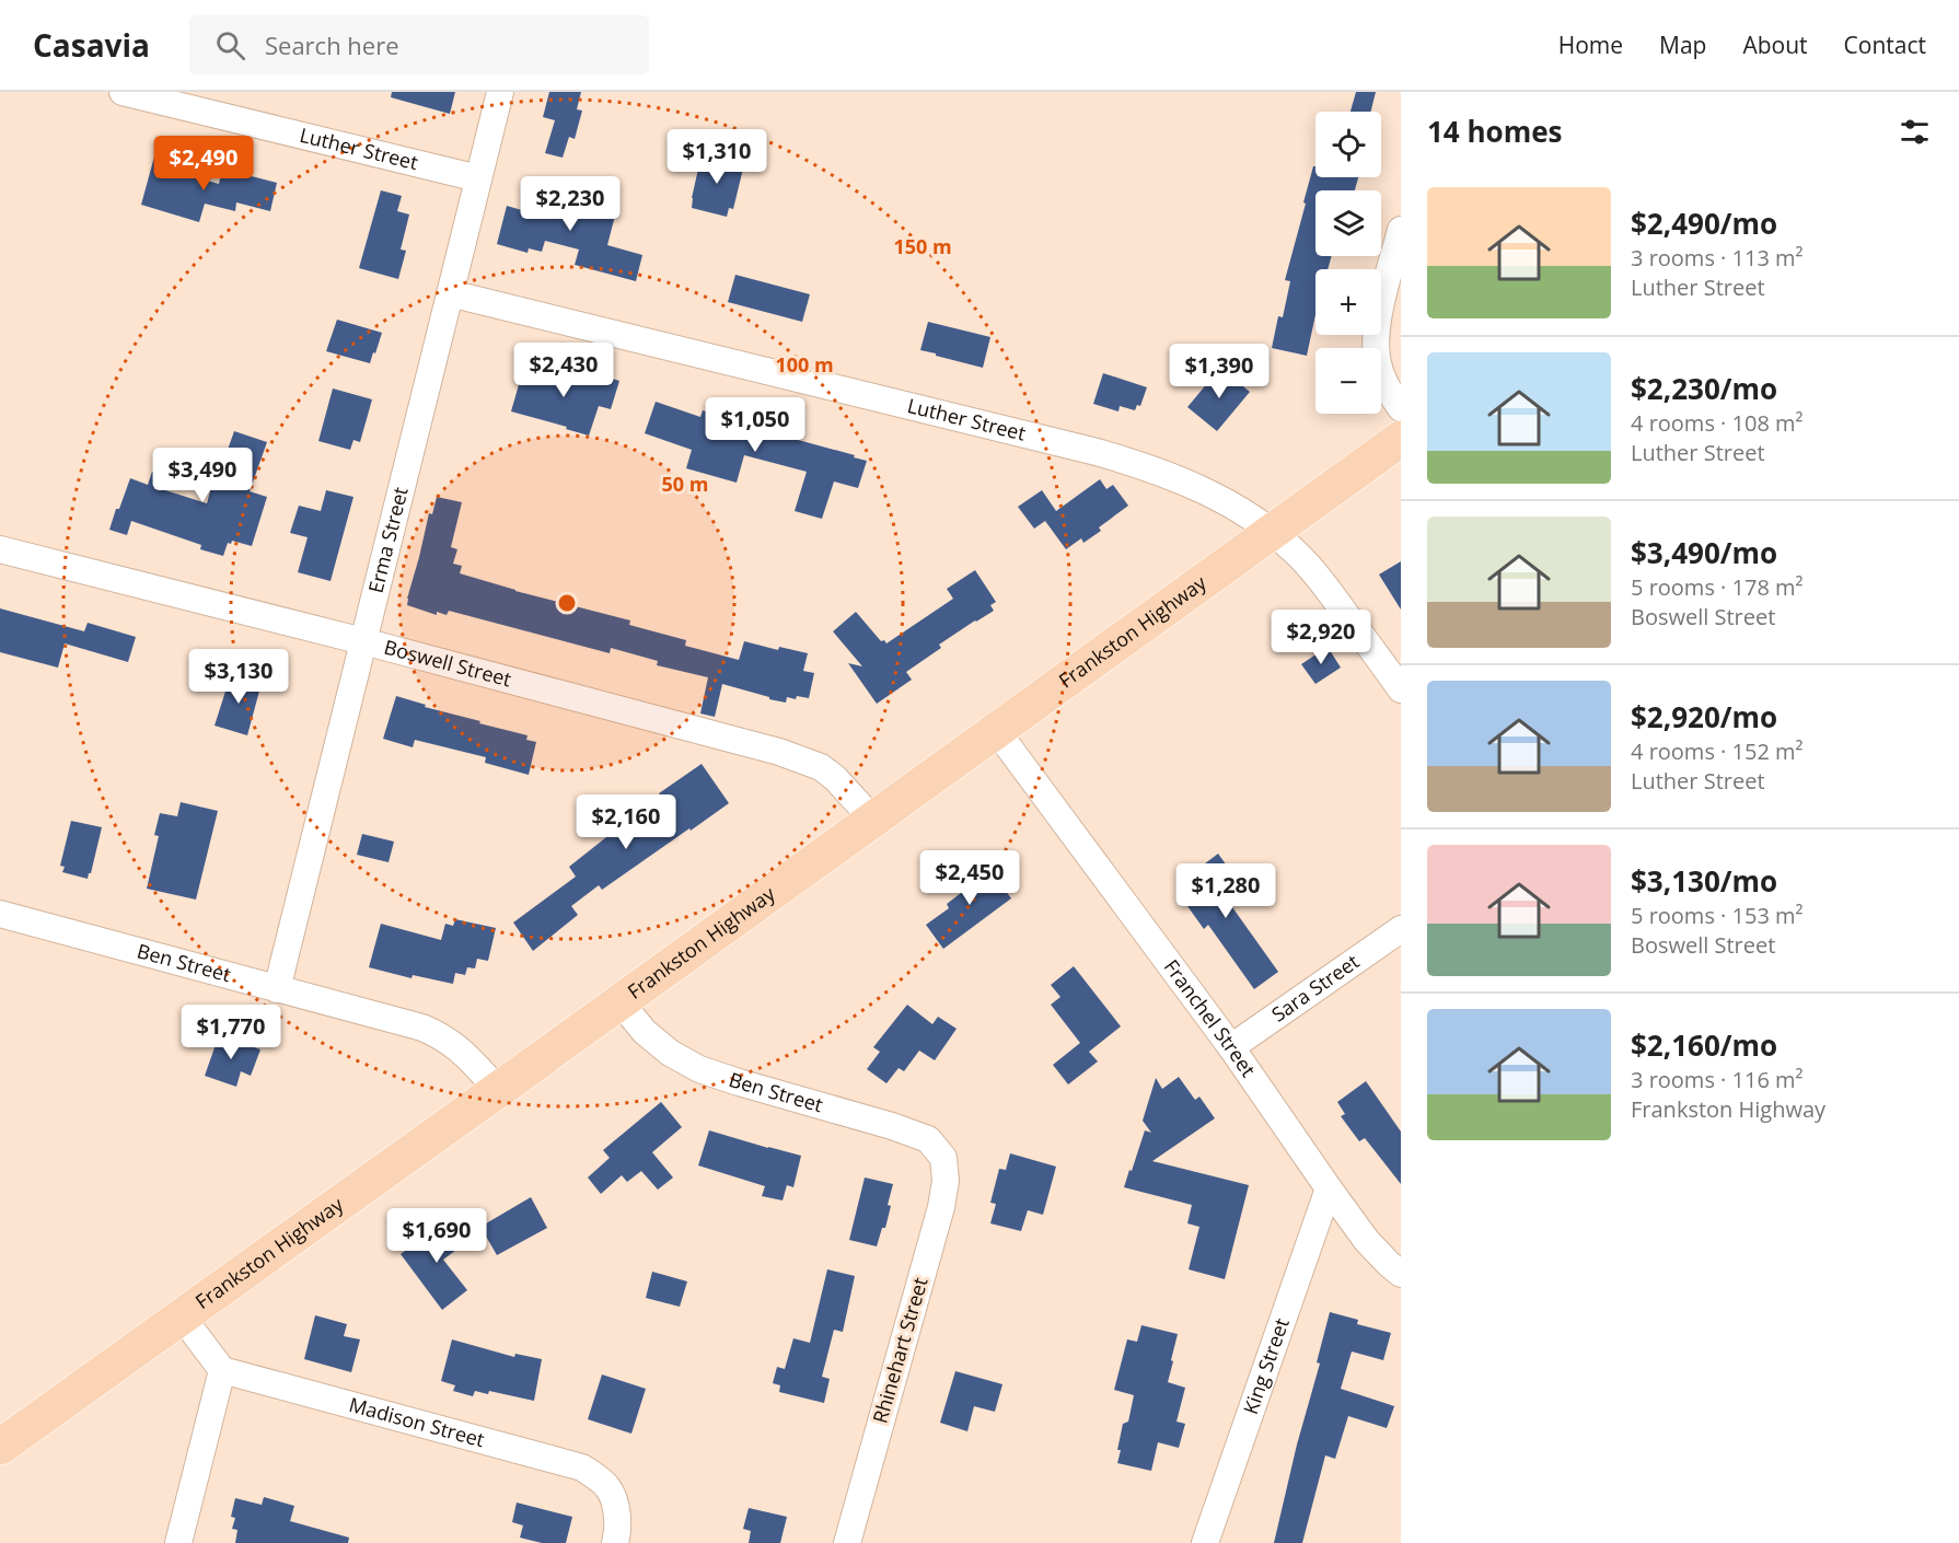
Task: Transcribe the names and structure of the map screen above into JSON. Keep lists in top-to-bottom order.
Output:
{
  "streets": {
    "main road": ["Frankston Highway"],
    "street": [
      "Luther Street",
      "Erma Street",
      "Boswell Street",
      "Ben Street",
      "Sara Street",
      "Franchel Street",
      "Rhinehart Street",
      "King Street",
      "Madison Street"
    ]
  },
  "crossings": [
    ["Luther Street", "Erma Street"],
    ["Luther Street", "Frankston Highway"],
    ["Erma Street", "Boswell Street"],
    ["Erma Street", "Ben Street"],
    ["Frankston Highway", "Boswell Street"],
    ["Frankston Highway", "Ben Street"],
    ["Frankston Highway", "Franchel Street"],
    ["Ben Street", "Rhinehart Street"],
    ["Sara Street", "Franchel Street"],
    ["Franchel Street", "King Street"]
  ],
  "page": {
    "header": "Casavia",
    "search": "Search here",
    "nav": [
      "Home",
      "Map",
      "About",
      "Contact"
    ],
    "heading": "14 homes",
    "map_buttons": ["+", "−"],
    "price": [
      "$1,310",
      "$2,490",
      "$2,230",
      "$2,430",
      "$1,390",
      "$1,050",
      "$3,490",
      "$2,920",
      "$3,130",
      "$2,160",
      "$2,450",
      "$1,280",
      "$1,770",
      "$1,690"
    ],
    "list": [
      {
        "name": "$2,490/mo",
        "note": "3 rooms · 113 m² · Luther Street"
      },
      {
        "name": "$2,230/mo",
        "note": "4 rooms · 108 m² · Luther Street"
      },
      {
        "name": "$3,490/mo",
        "note": "5 rooms · 178 m² · Boswell Street"
      },
      {
        "name": "$2,920/mo",
        "note": "4 rooms · 152 m² · Luther Street"
      },
      {
        "name": "$3,130/mo",
        "note": "5 rooms · 153 m² · Boswell Street"
      },
      {
        "name": "$2,160/mo",
        "note": "3 rooms · 116 m² · Frankston Highway"
      }
    ]
  },
  "rings": ["150 m", "100 m", "50 m"]
}
